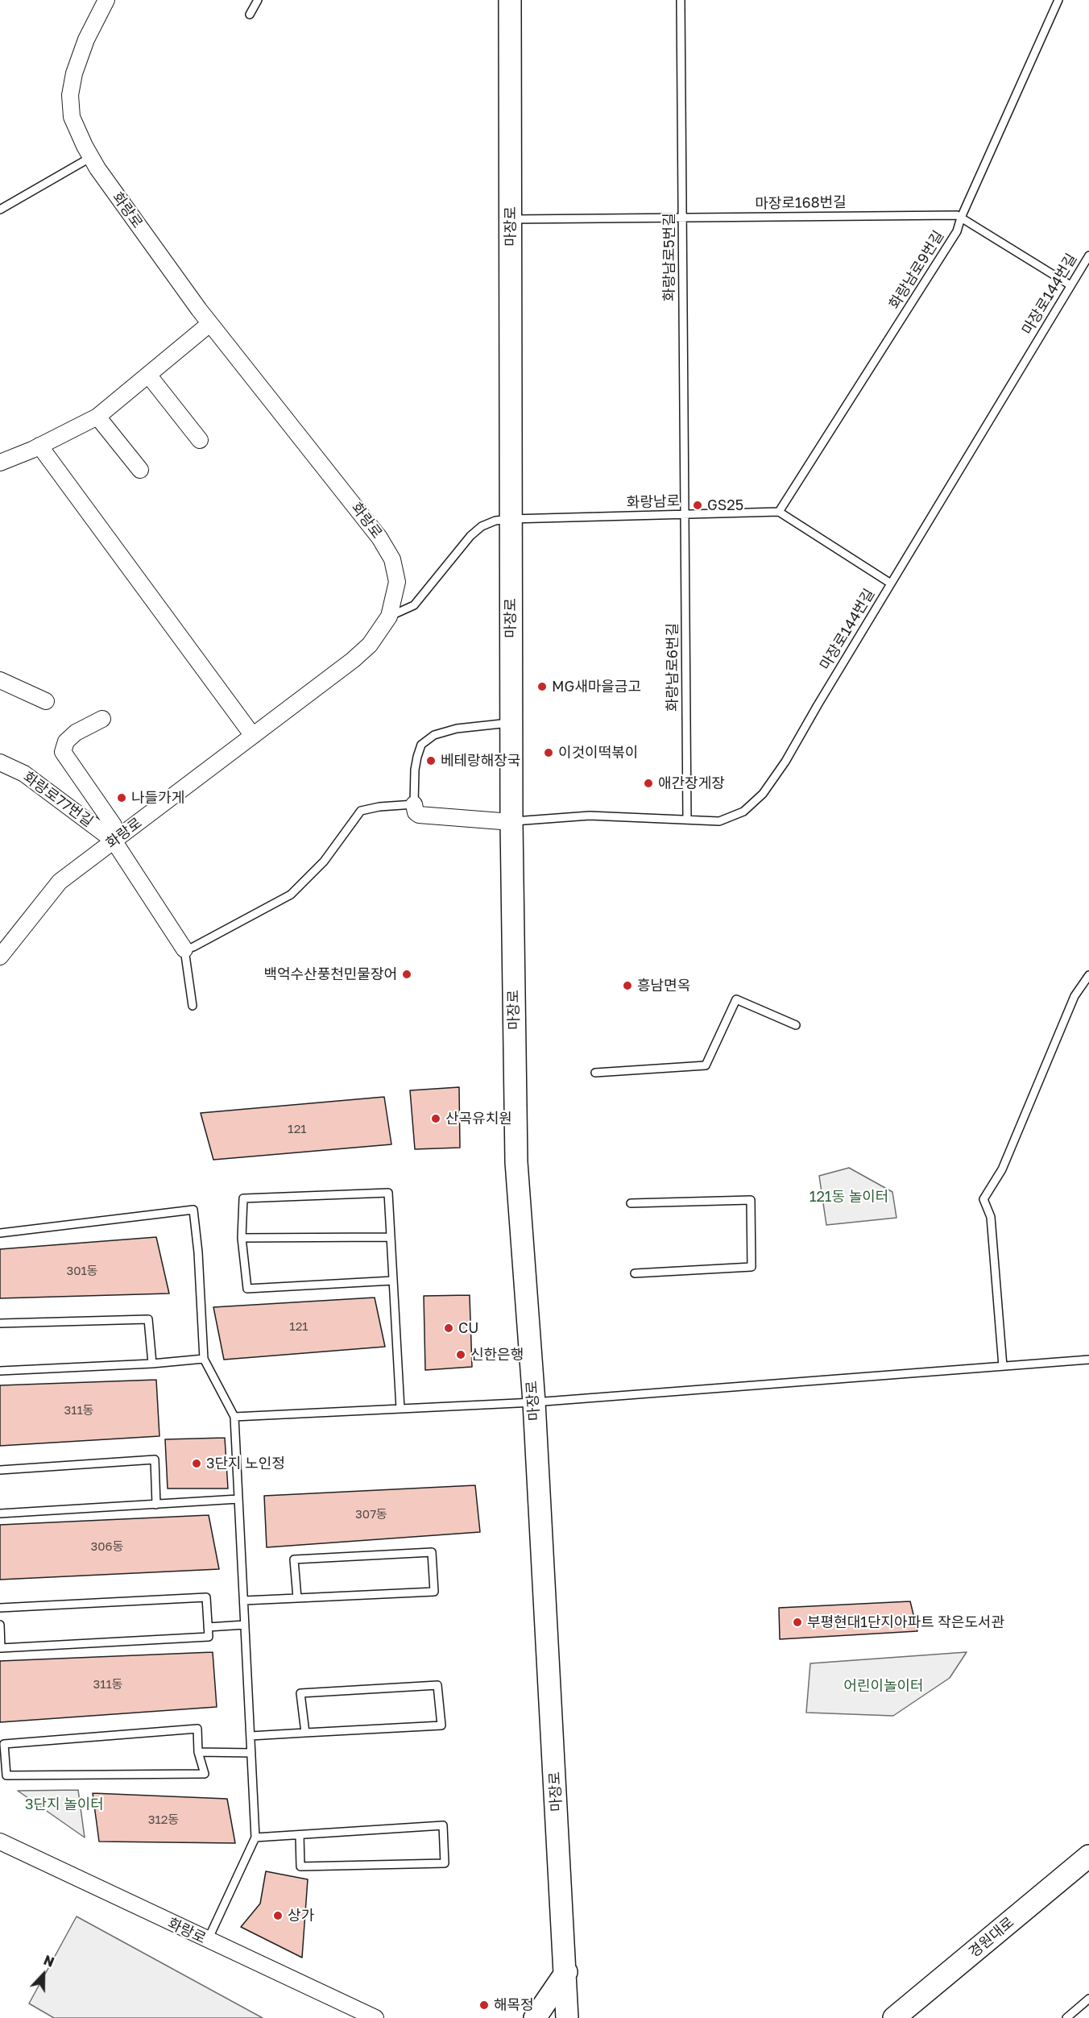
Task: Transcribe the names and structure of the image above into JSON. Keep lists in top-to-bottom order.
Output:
{
  "streets": {
    "main road": ["마장로", "경원대로"],
    "street": ["화랑로", "화랑로77번길"],
    "lane": [
      "마장로168번길",
      "화랑남로5번길",
      "화랑남로9번길",
      "마장로144번길",
      "화랑남로",
      "화랑남로6번길"
    ]
  },
  "crossings": [
    ["마장로168번길", "마장로"],
    ["마장로168번길", "화랑남로5번길"],
    ["마장로168번길", "화랑남로9번길"],
    ["마장로168번길", "마장로144번길"],
    ["화랑로", "화랑남로"],
    ["화랑로", "화랑로77번길"],
    ["마장로", "마장로144번길"],
    ["마장로", "화랑남로"],
    ["화랑남로5번길", "화랑남로"],
    ["화랑남로5번길", "화랑남로6번길"],
    ["화랑남로9번길", "화랑남로"],
    ["마장로144번길", "화랑남로6번길"],
    ["화랑남로", "화랑남로6번길"]
  ],
  "parks": ["121동 놀이터", "어린이놀이터", "3단지 놀이터"],
  "places": [
    "GS25",
    "MG새마을금고",
    "이것이떡볶이",
    "베테랑해장국",
    "애간장게장",
    "나들가게",
    "백억수산풍천민물장어",
    "흥남면옥",
    "산곡유치원",
    "CU",
    "신한은행",
    "3단지 노인정",
    "부평현대1단지아파트 작은도서관",
    "상가",
    "해목정"
  ],
  "house_numbers": [
    "121",
    "301동",
    "121",
    "311동",
    "307동",
    "306동",
    "311동",
    "312동"
  ],
  "north": "top"
}
